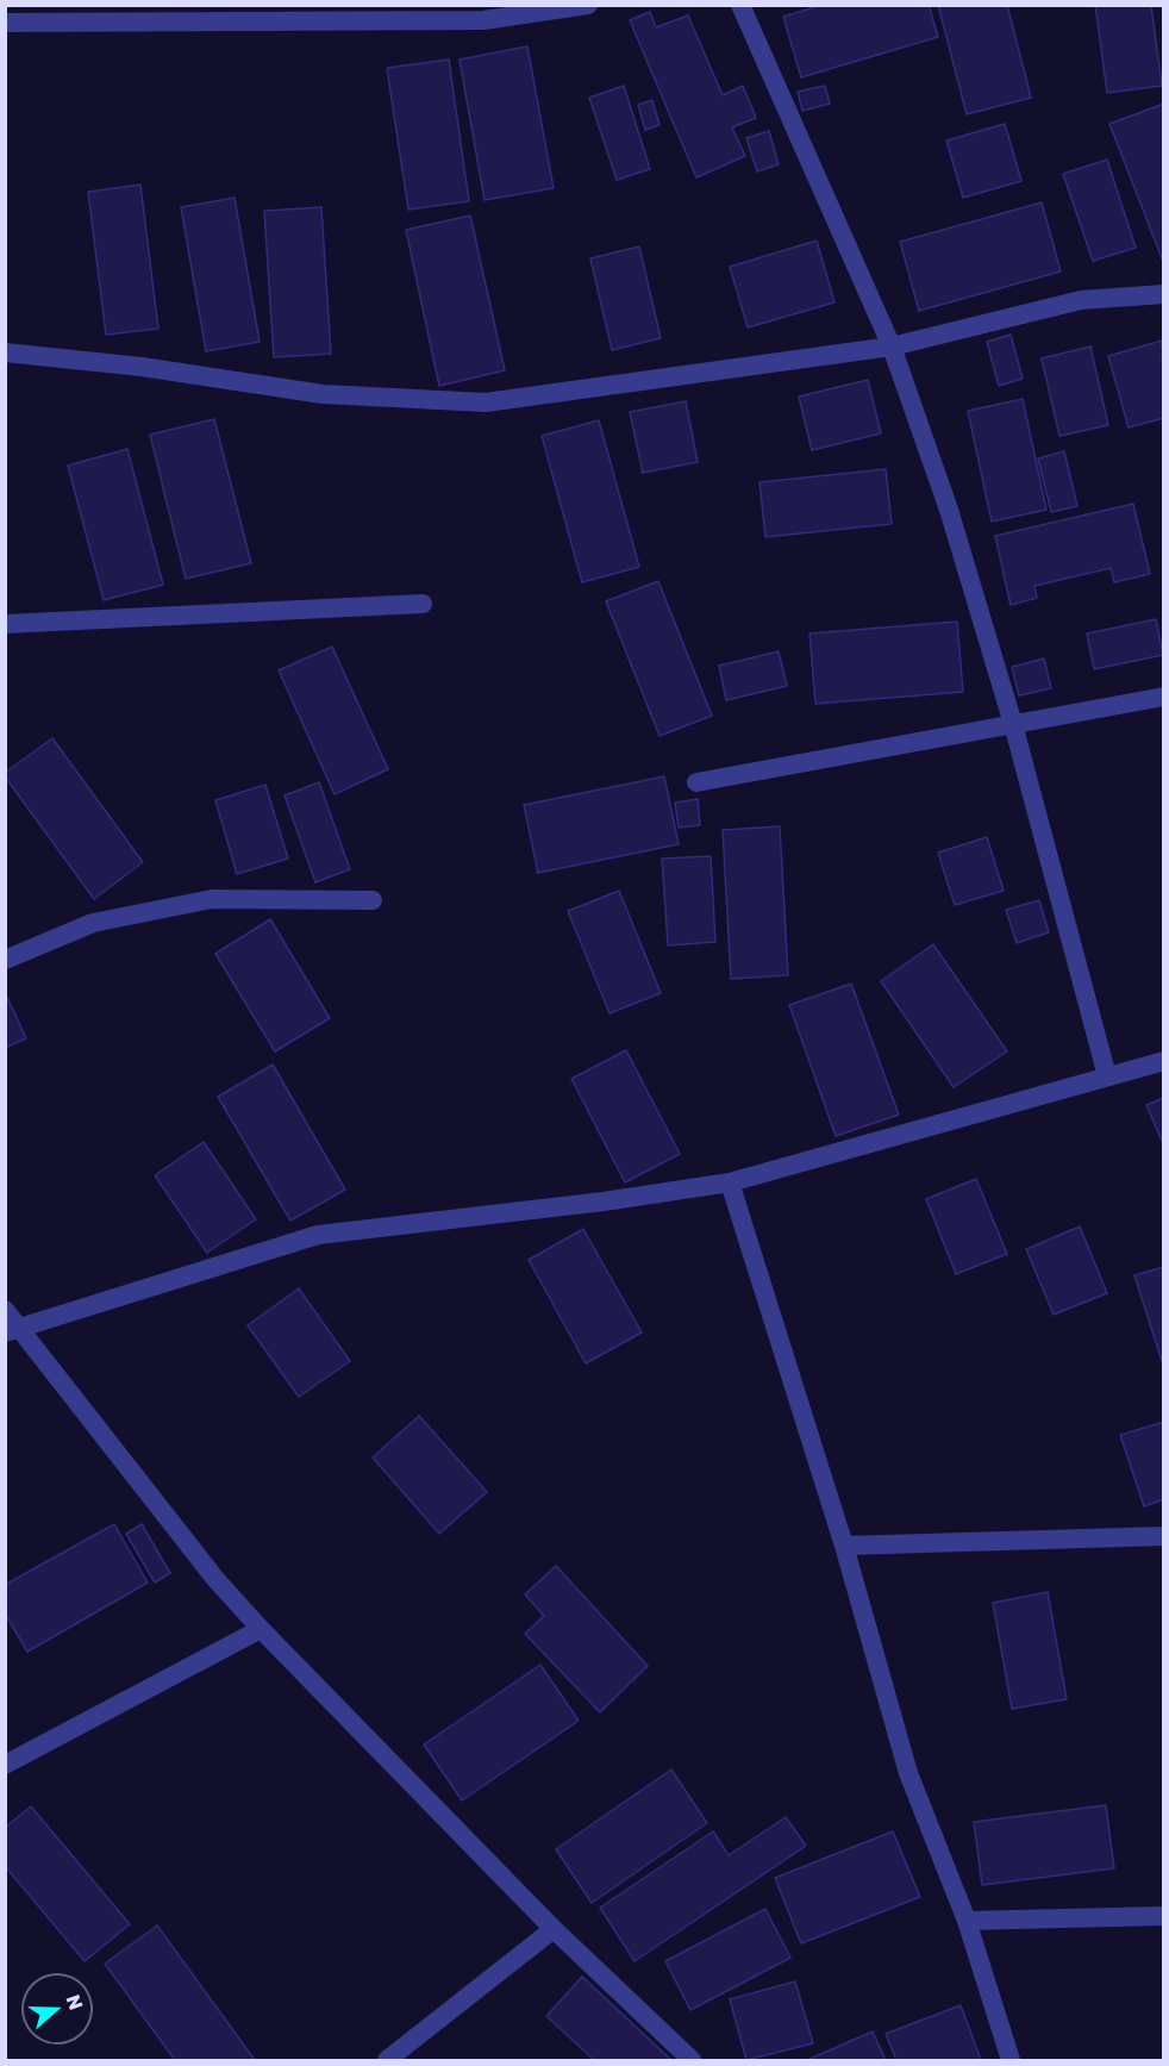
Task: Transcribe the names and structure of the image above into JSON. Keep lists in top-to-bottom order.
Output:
{
  "north": "right"
}
